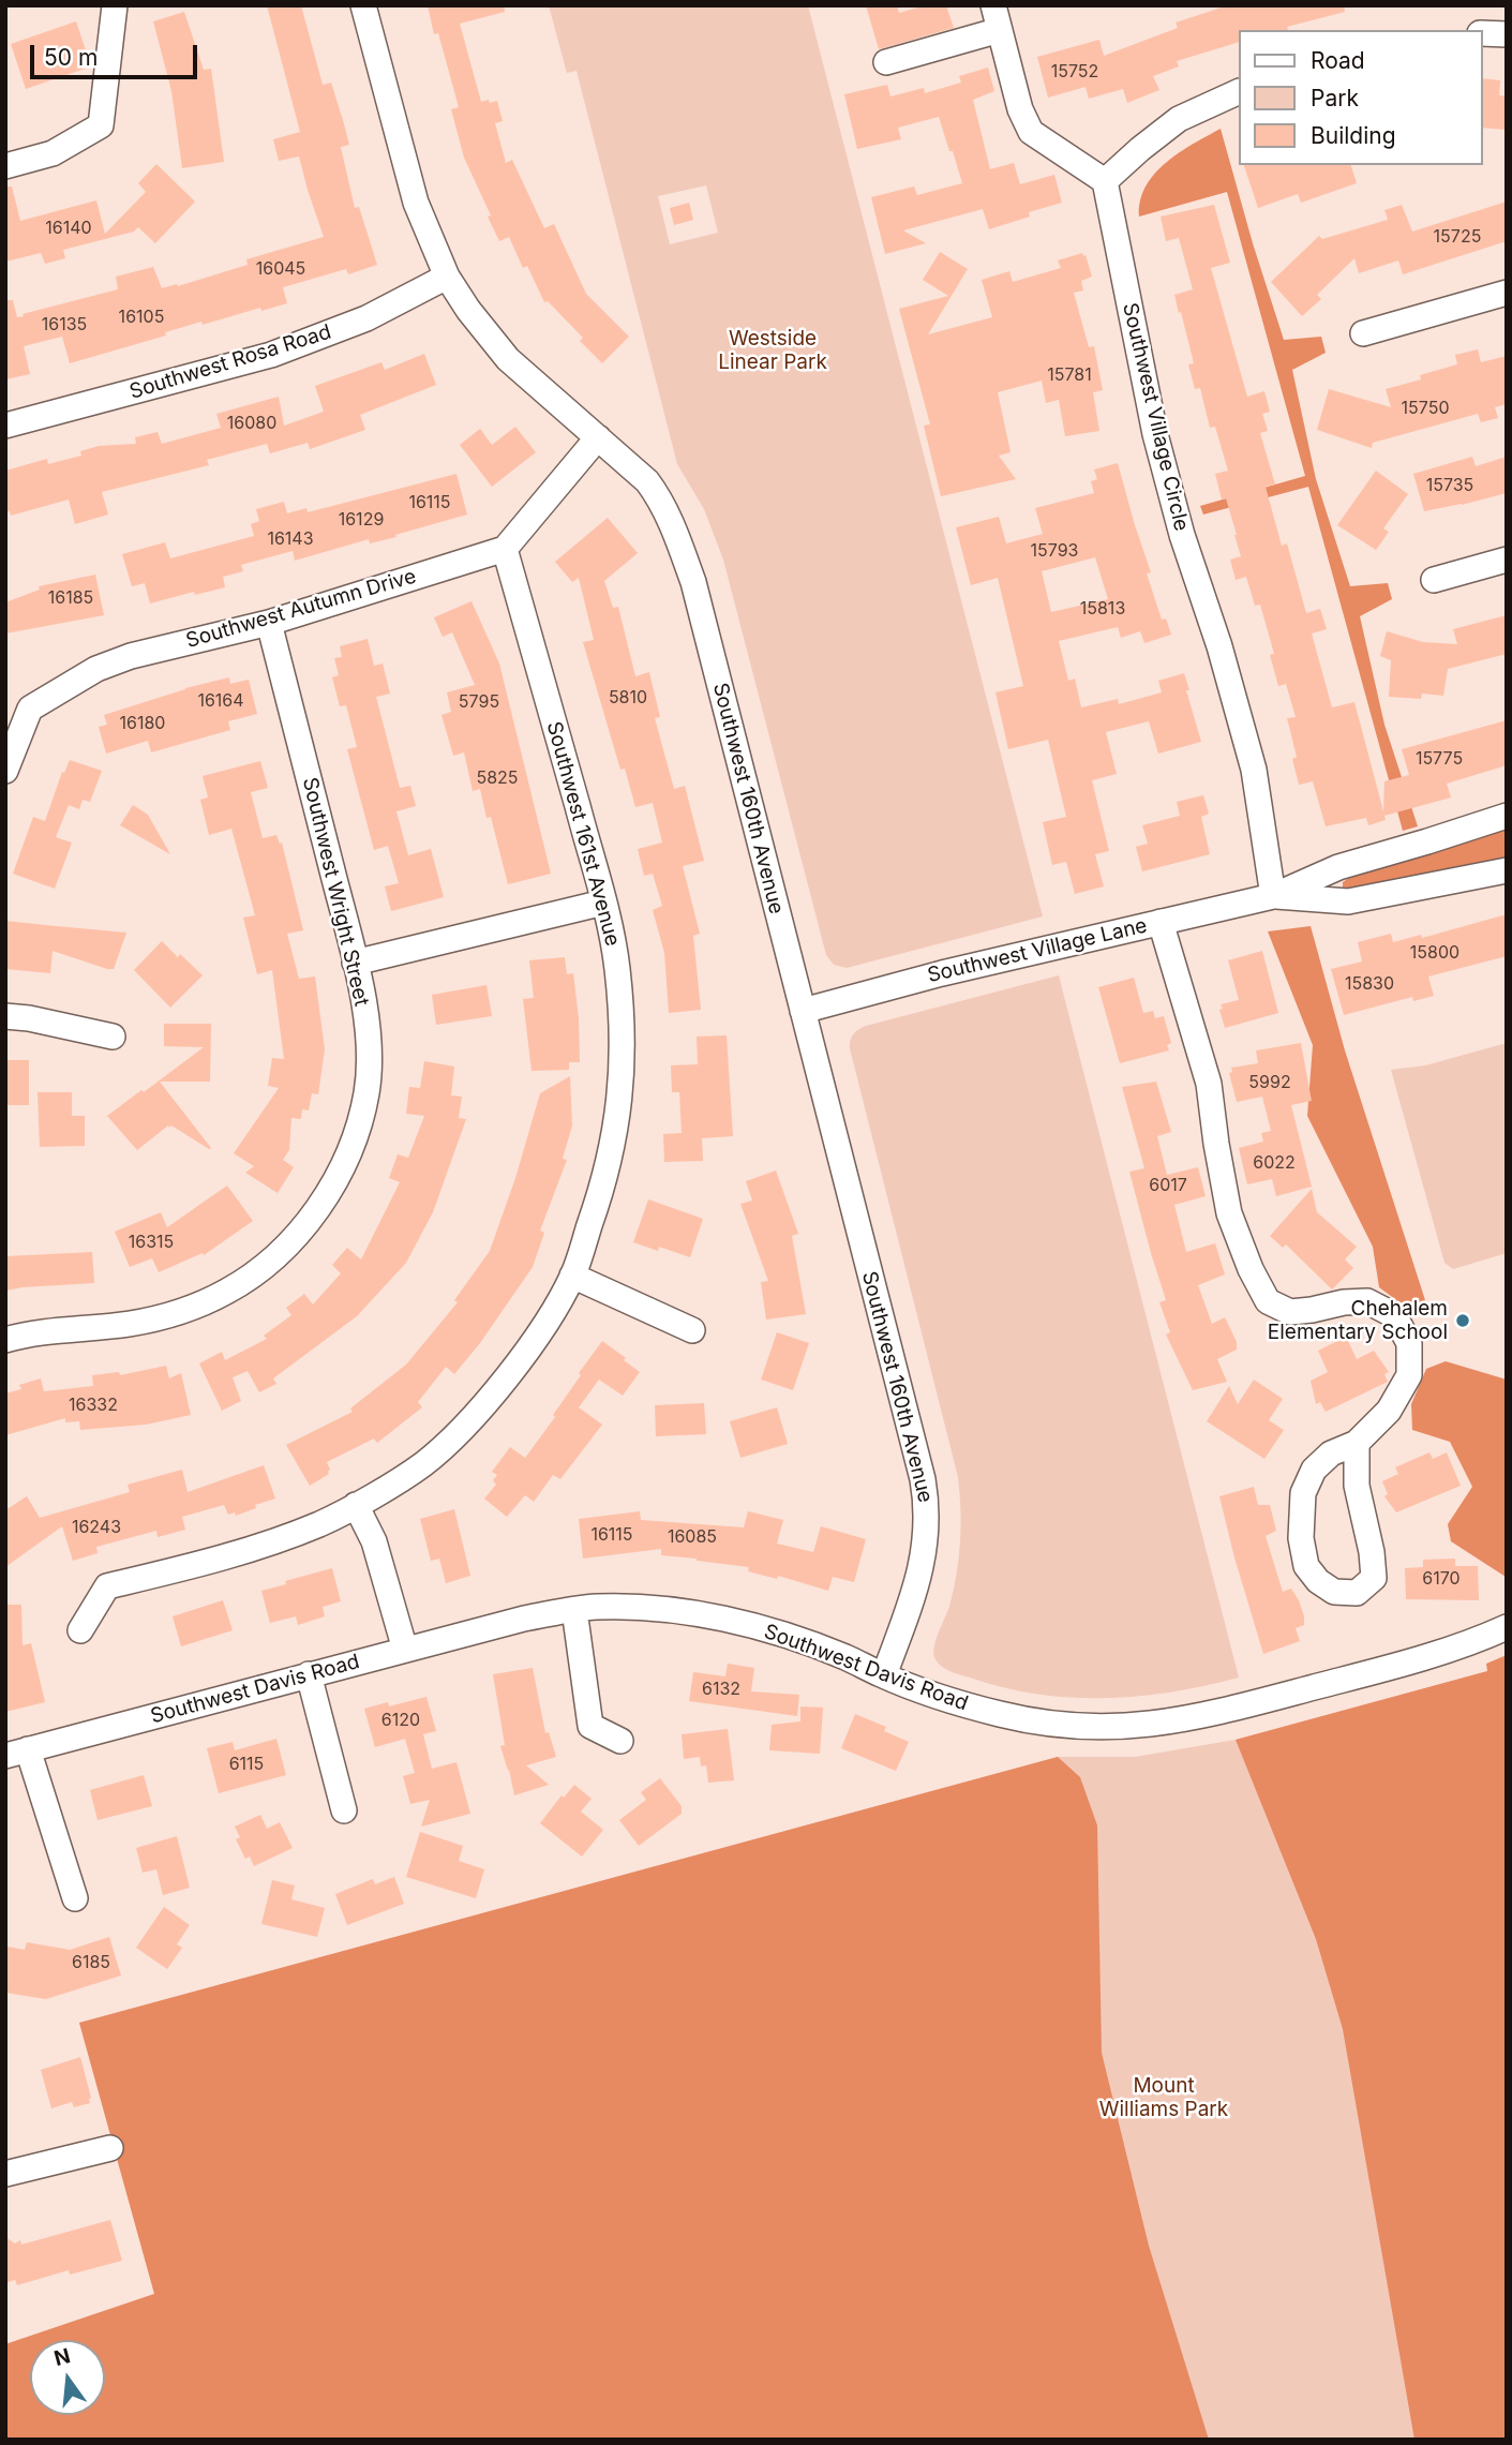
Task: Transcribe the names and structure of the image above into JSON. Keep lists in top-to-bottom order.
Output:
{
  "streets": {
    "street": [
      "Southwest Rosa Road",
      "Southwest Village Circle",
      "Southwest Autumn Drive",
      "Southwest 160th Avenue",
      "Southwest 161st Avenue",
      "Southwest Wright Street",
      "Southwest Village Lane",
      "Southwest Davis Road"
    ]
  },
  "crossings": [
    ["Southwest Rosa Road", "Southwest 160th Avenue"],
    ["Southwest Village Circle", "Southwest Village Lane"],
    ["Southwest Autumn Drive", "Southwest 161st Avenue"],
    ["Southwest Autumn Drive", "Southwest Wright Street"],
    ["Southwest 160th Avenue", "Southwest Village Lane"],
    ["Southwest 160th Avenue", "Southwest Davis Road"]
  ],
  "parks": ["Westside Linear Park", "Mount Williams Park"],
  "places": ["Chehalem Elementary School"],
  "house_numbers": [
    "15752",
    "16140",
    "15725",
    "16045",
    "16105",
    "16135",
    "15781",
    "15750",
    "16080",
    "15735",
    "16115",
    "16129",
    "16143",
    "15793",
    "16185",
    "15813",
    "5810",
    "16164",
    "5795",
    "16180",
    "15775",
    "5825",
    "15800",
    "15830",
    "5992",
    "6022",
    "6017",
    "16315",
    "16332",
    "16243",
    "16115",
    "16085",
    "6170",
    "6132",
    "6120",
    "6115",
    "6185"
  ],
  "legend": ["Road", "Park", "Building"],
  "scale_bar": "50 m",
  "north": "top"
}
